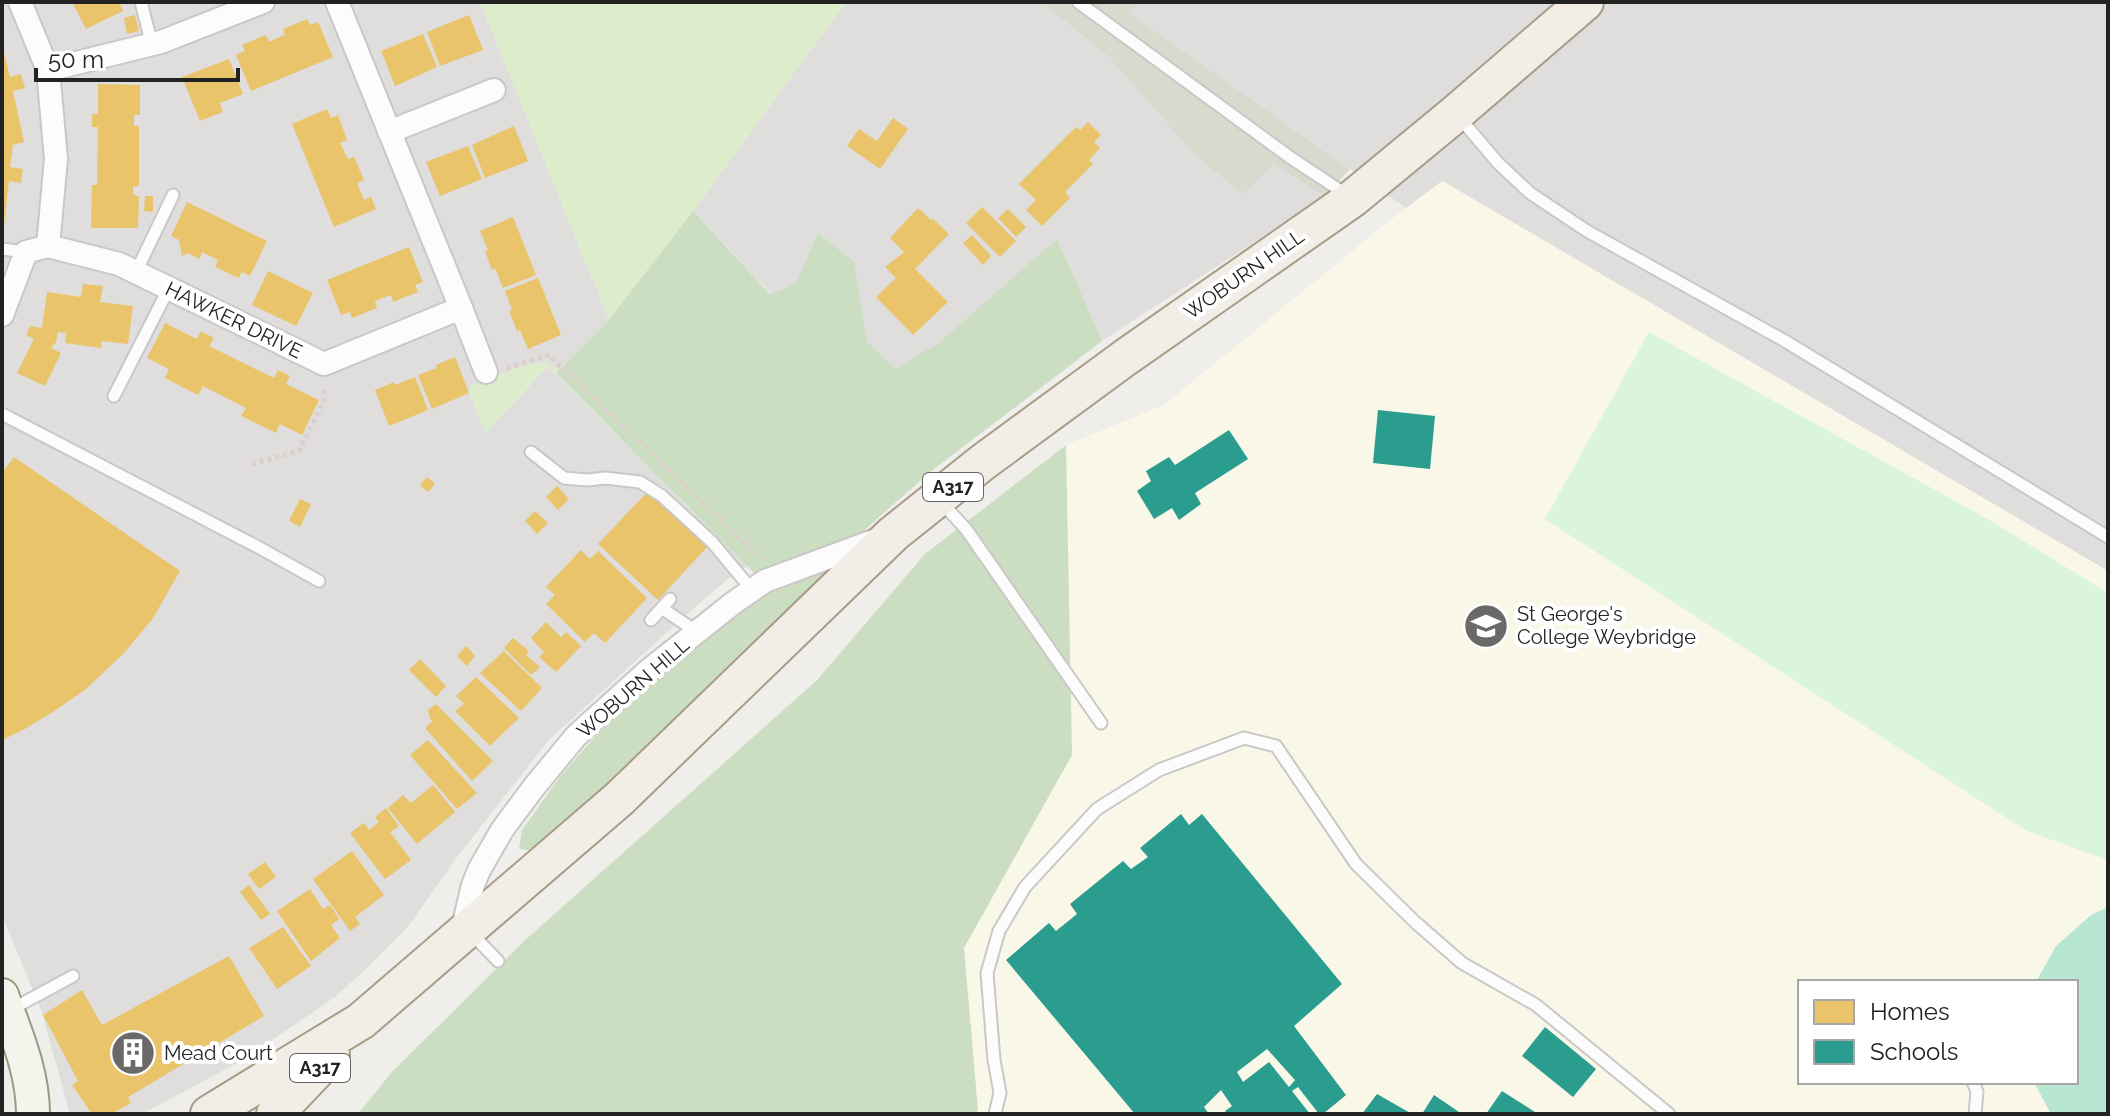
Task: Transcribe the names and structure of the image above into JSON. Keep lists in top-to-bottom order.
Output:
{
  "streets": {
    "main road": ["WOBURN HILL", "A317"],
    "street": ["HAWKER DRIVE"]
  },
  "places": {
    "school or university": ["St George's College Weybridge"],
    "building": ["Mead Court"]
  },
  "legend": ["Homes", "Schools"],
  "scale_bar": "50 m"
}
